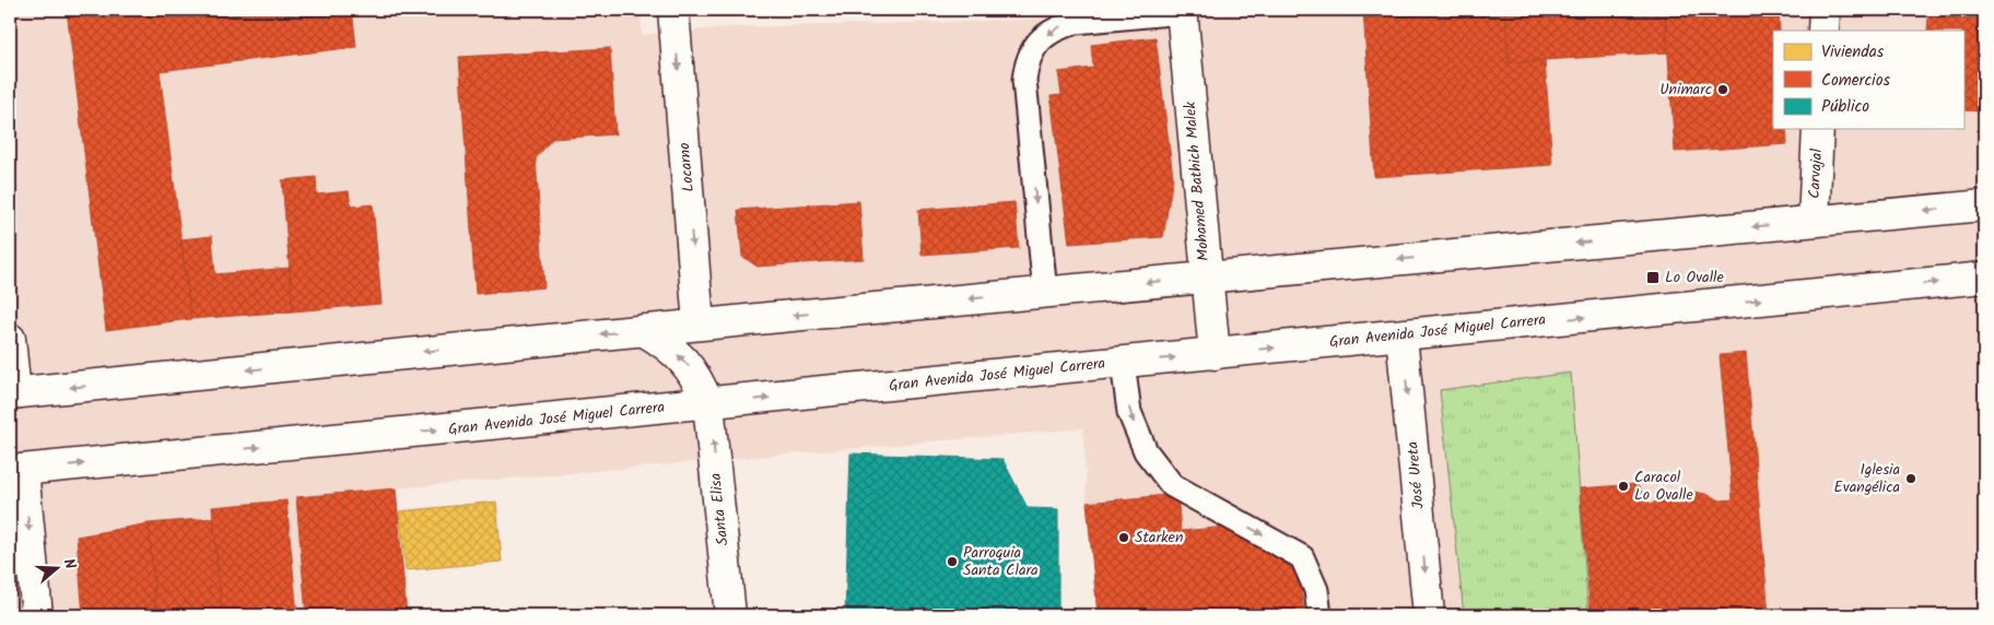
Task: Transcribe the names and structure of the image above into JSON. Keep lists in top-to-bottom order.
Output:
{
  "streets": {
    "main road": [
      "Locarno",
      "Carvajal",
      "Mohamed Bathich Malek",
      "Gran Avenida José Miguel Carrera",
      "José Ureta",
      "Santa Elisa"
    ]
  },
  "crossings": [
    ["Mohamed Bathich Malek", "Gran Avenida José Miguel Carrera"],
    ["Gran Avenida José Miguel Carrera", "José Ureta"],
    ["Gran Avenida José Miguel Carrera", "Santa Elisa"]
  ],
  "one_way": ["Locarno", "José Ureta", "Santa Elisa"],
  "places": {
    "other": [
      "Unimarc",
      "Iglesia Evangélica",
      "Caracol Lo Ovalle",
      "Starken",
      "Parroquia Santa Clara"
    ],
    "transit": ["Lo Ovalle"]
  },
  "legend": ["Viviendas", "Comercios", "Público"],
  "north": "right"
}
